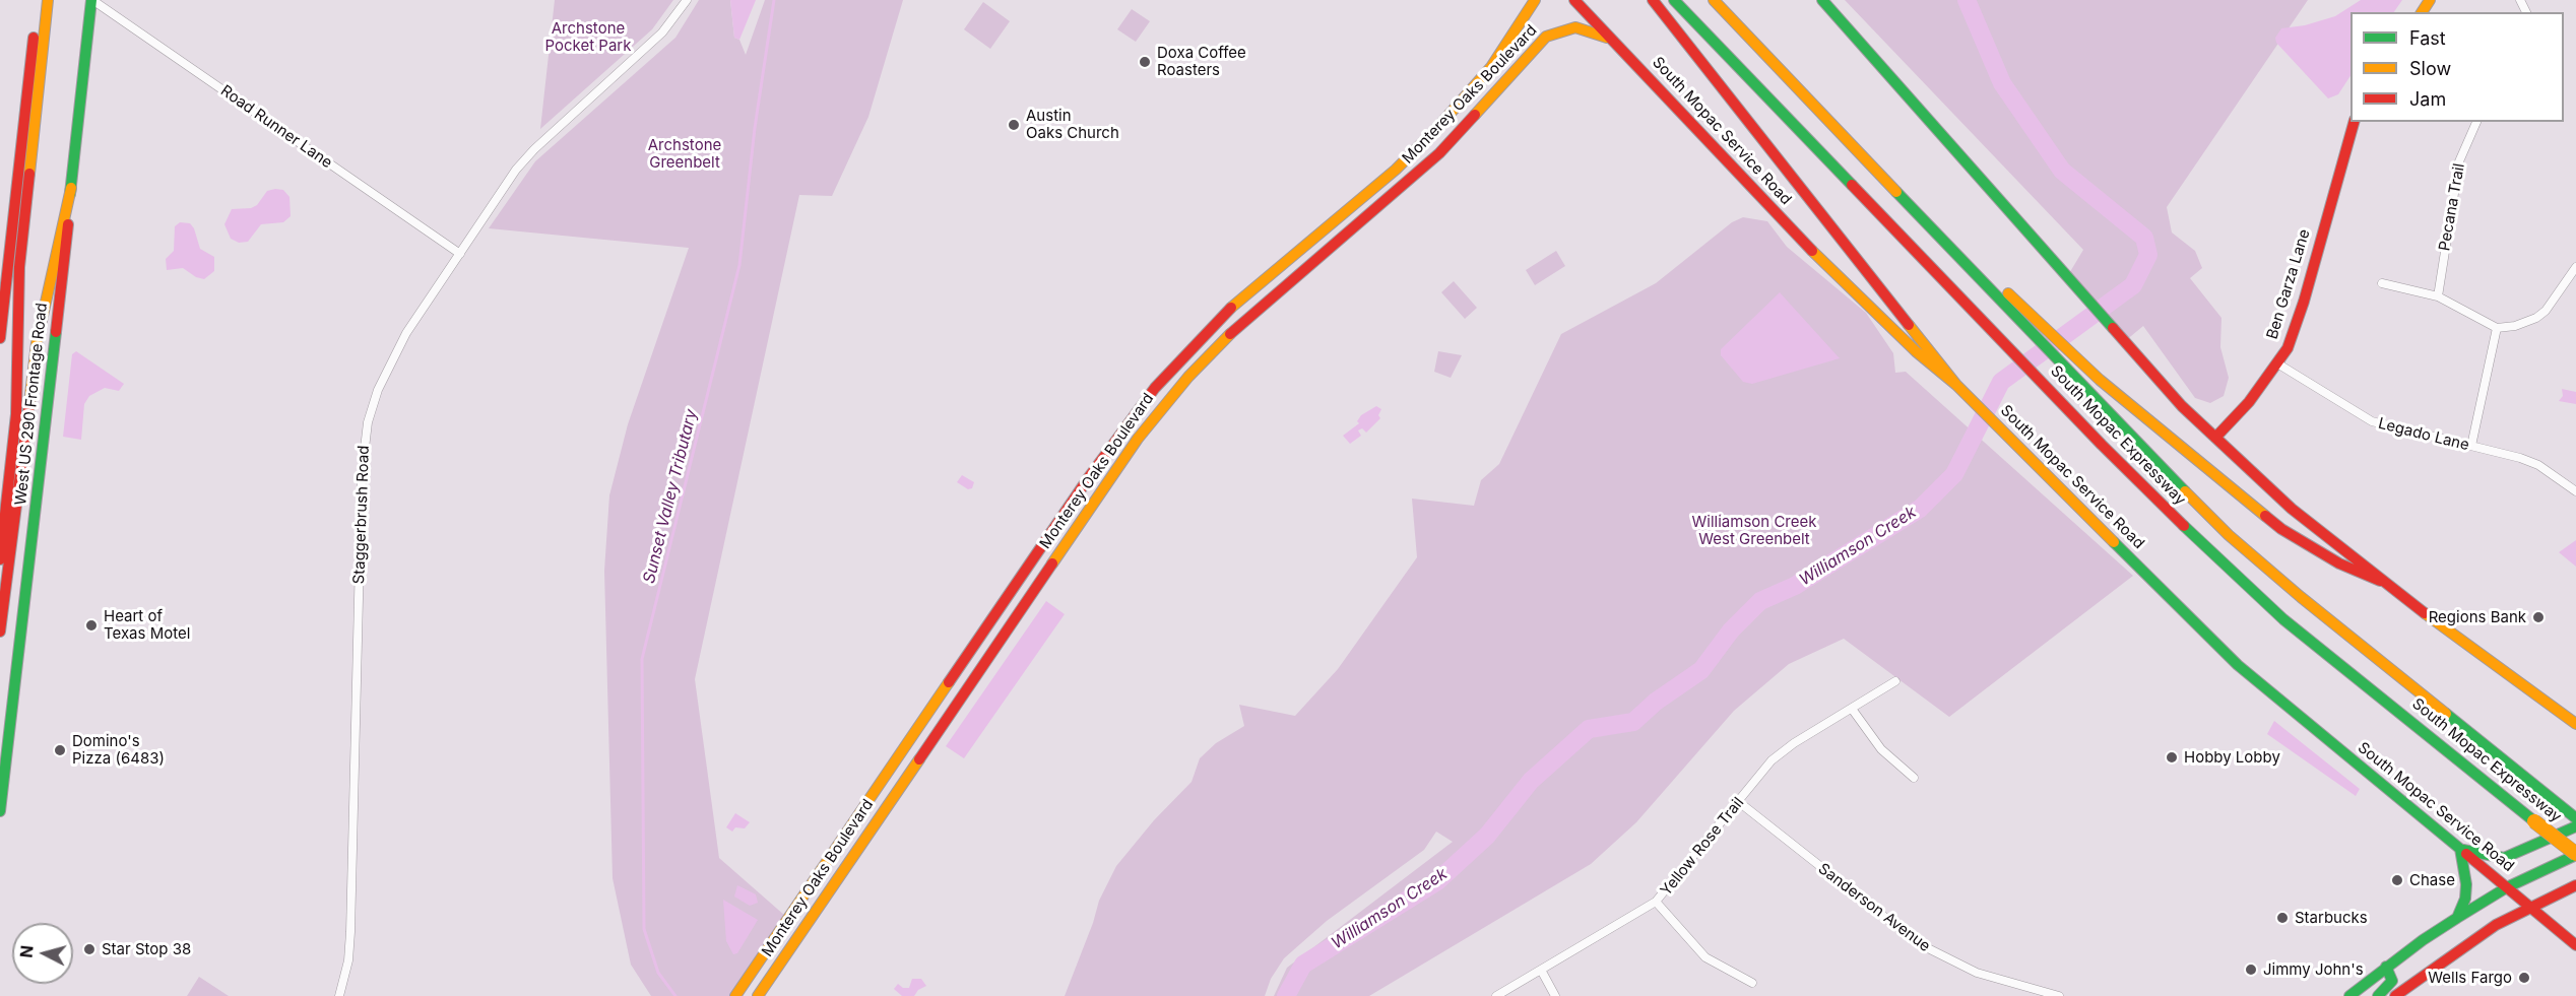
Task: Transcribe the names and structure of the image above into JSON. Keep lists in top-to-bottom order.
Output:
{
  "streets": {
    "main road": [
      "Monterey Oaks Boulevard",
      "South Mopac Service Road",
      "Ben Garza Lane",
      "West US 290 Frontage Road",
      "South Mopac Expressway"
    ],
    "street": [
      "Road Runner Lane",
      "Pecana Trail",
      "Legado Lane",
      "Staggerbrush Road",
      "Yellow Rose Trail",
      "Sanderson Avenue"
    ]
  },
  "crossings": [
    ["Monterey Oaks Boulevard", "South Mopac Service Road"],
    ["Road Runner Lane", "West US 290 Frontage Road"],
    ["Road Runner Lane", "Staggerbrush Road"],
    ["Ben Garza Lane", "Legado Lane"],
    ["Yellow Rose Trail", "Sanderson Avenue"]
  ],
  "water": ["Sunset Valley Tributary", "Williamson Creek"],
  "parks": ["Archstone Pocket Park", "Archstone Greenbelt", "Williamson Creek West Greenbelt"],
  "places": [
    "Doxa Coffee Roasters",
    "Austin Oaks Church",
    "Regions Bank",
    "Heart of Texas Motel",
    "Domino's Pizza (6483)",
    "Hobby Lobby",
    "Chase",
    "Starbucks",
    "Star Stop 38",
    "Jimmy John's",
    "Wells Fargo"
  ],
  "legend": ["Fast", "Slow", "Jam"],
  "north": "left"
}
